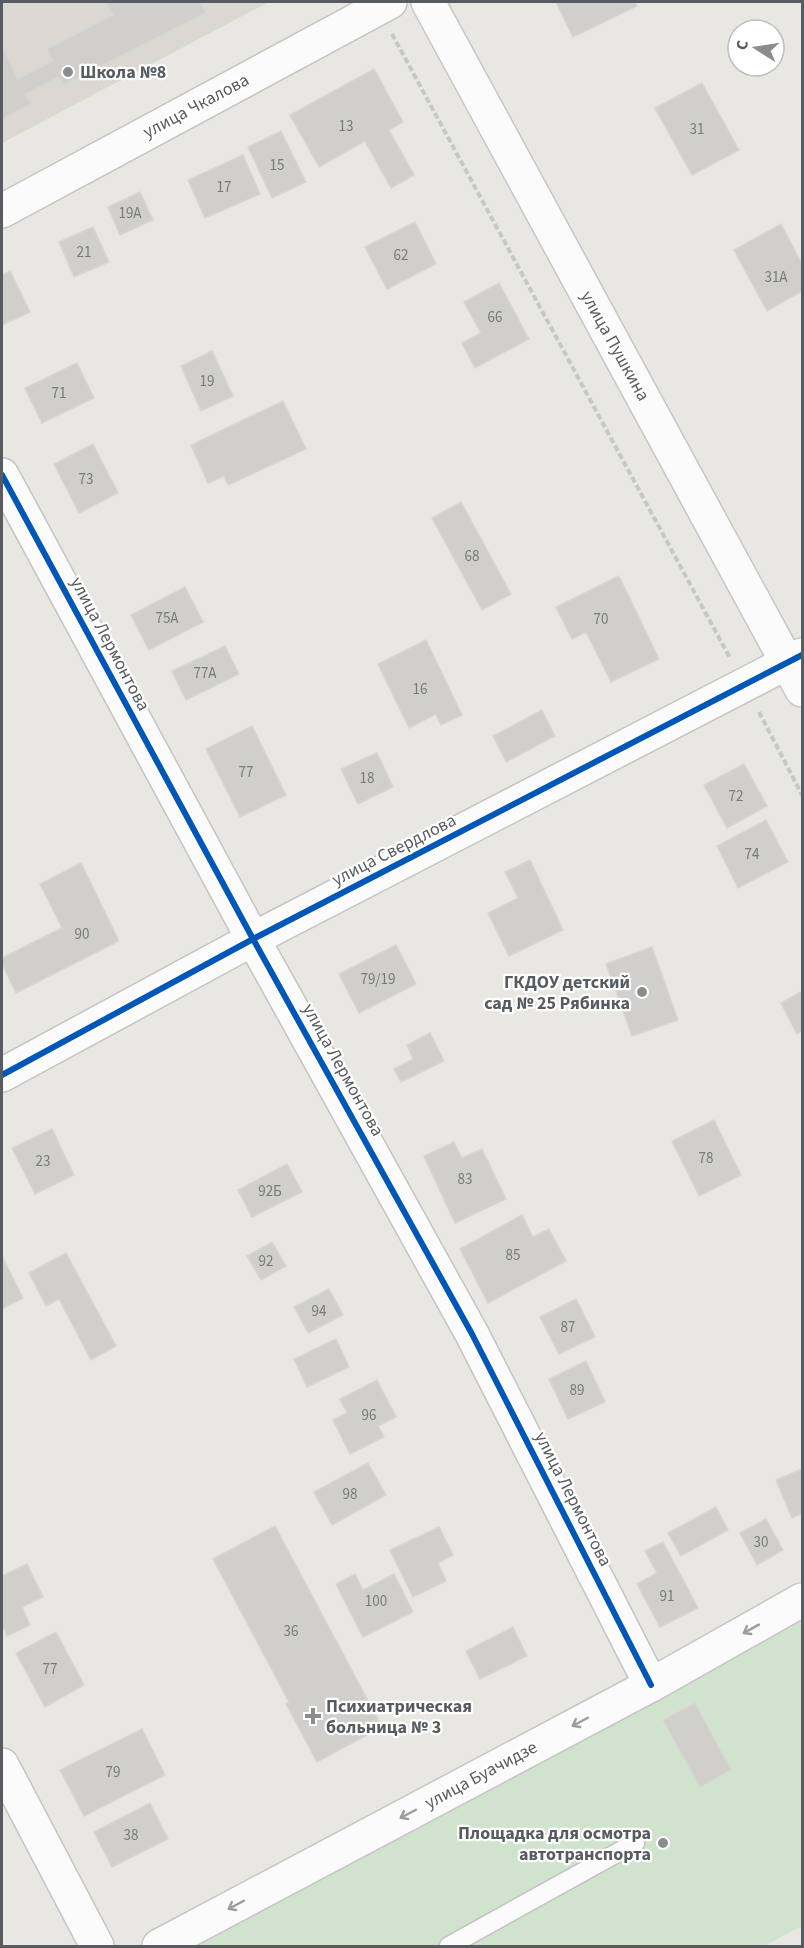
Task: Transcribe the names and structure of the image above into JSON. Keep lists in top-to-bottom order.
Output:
{
  "streets": {
    "street": [
      "улица Чкалова",
      "улица Пушкина",
      "улица Лермонтова",
      "улица Свердлова",
      "улица Буачидзе"
    ]
  },
  "crossings": [
    ["улица Пушкина", "улица Свердлова"],
    ["улица Лермонтова", "улица Свердлова"],
    ["улица Лермонтова", "улица Буачидзе"]
  ],
  "one_way": ["улица Буачидзе"],
  "places": {
    "other": ["Школа №8", "ГКДОУ детский сад № 25 Рябинка", "Площадка для осмотра автотранспорта"],
    "health": ["Психиатрическая больница № 3"]
  },
  "house_numbers": [
    "13",
    "31",
    "15",
    "17",
    "19А",
    "21",
    "62",
    "31А",
    "66",
    "19",
    "71",
    "73",
    "68",
    "75А",
    "70",
    "77А",
    "16",
    "77",
    "18",
    "72",
    "74",
    "90",
    "79/19",
    "78",
    "23",
    "83",
    "92Б",
    "85",
    "92",
    "94",
    "87",
    "89",
    "96",
    "98",
    "30",
    "91",
    "100",
    "36",
    "77",
    "79",
    "38"
  ],
  "north": "left"
}
